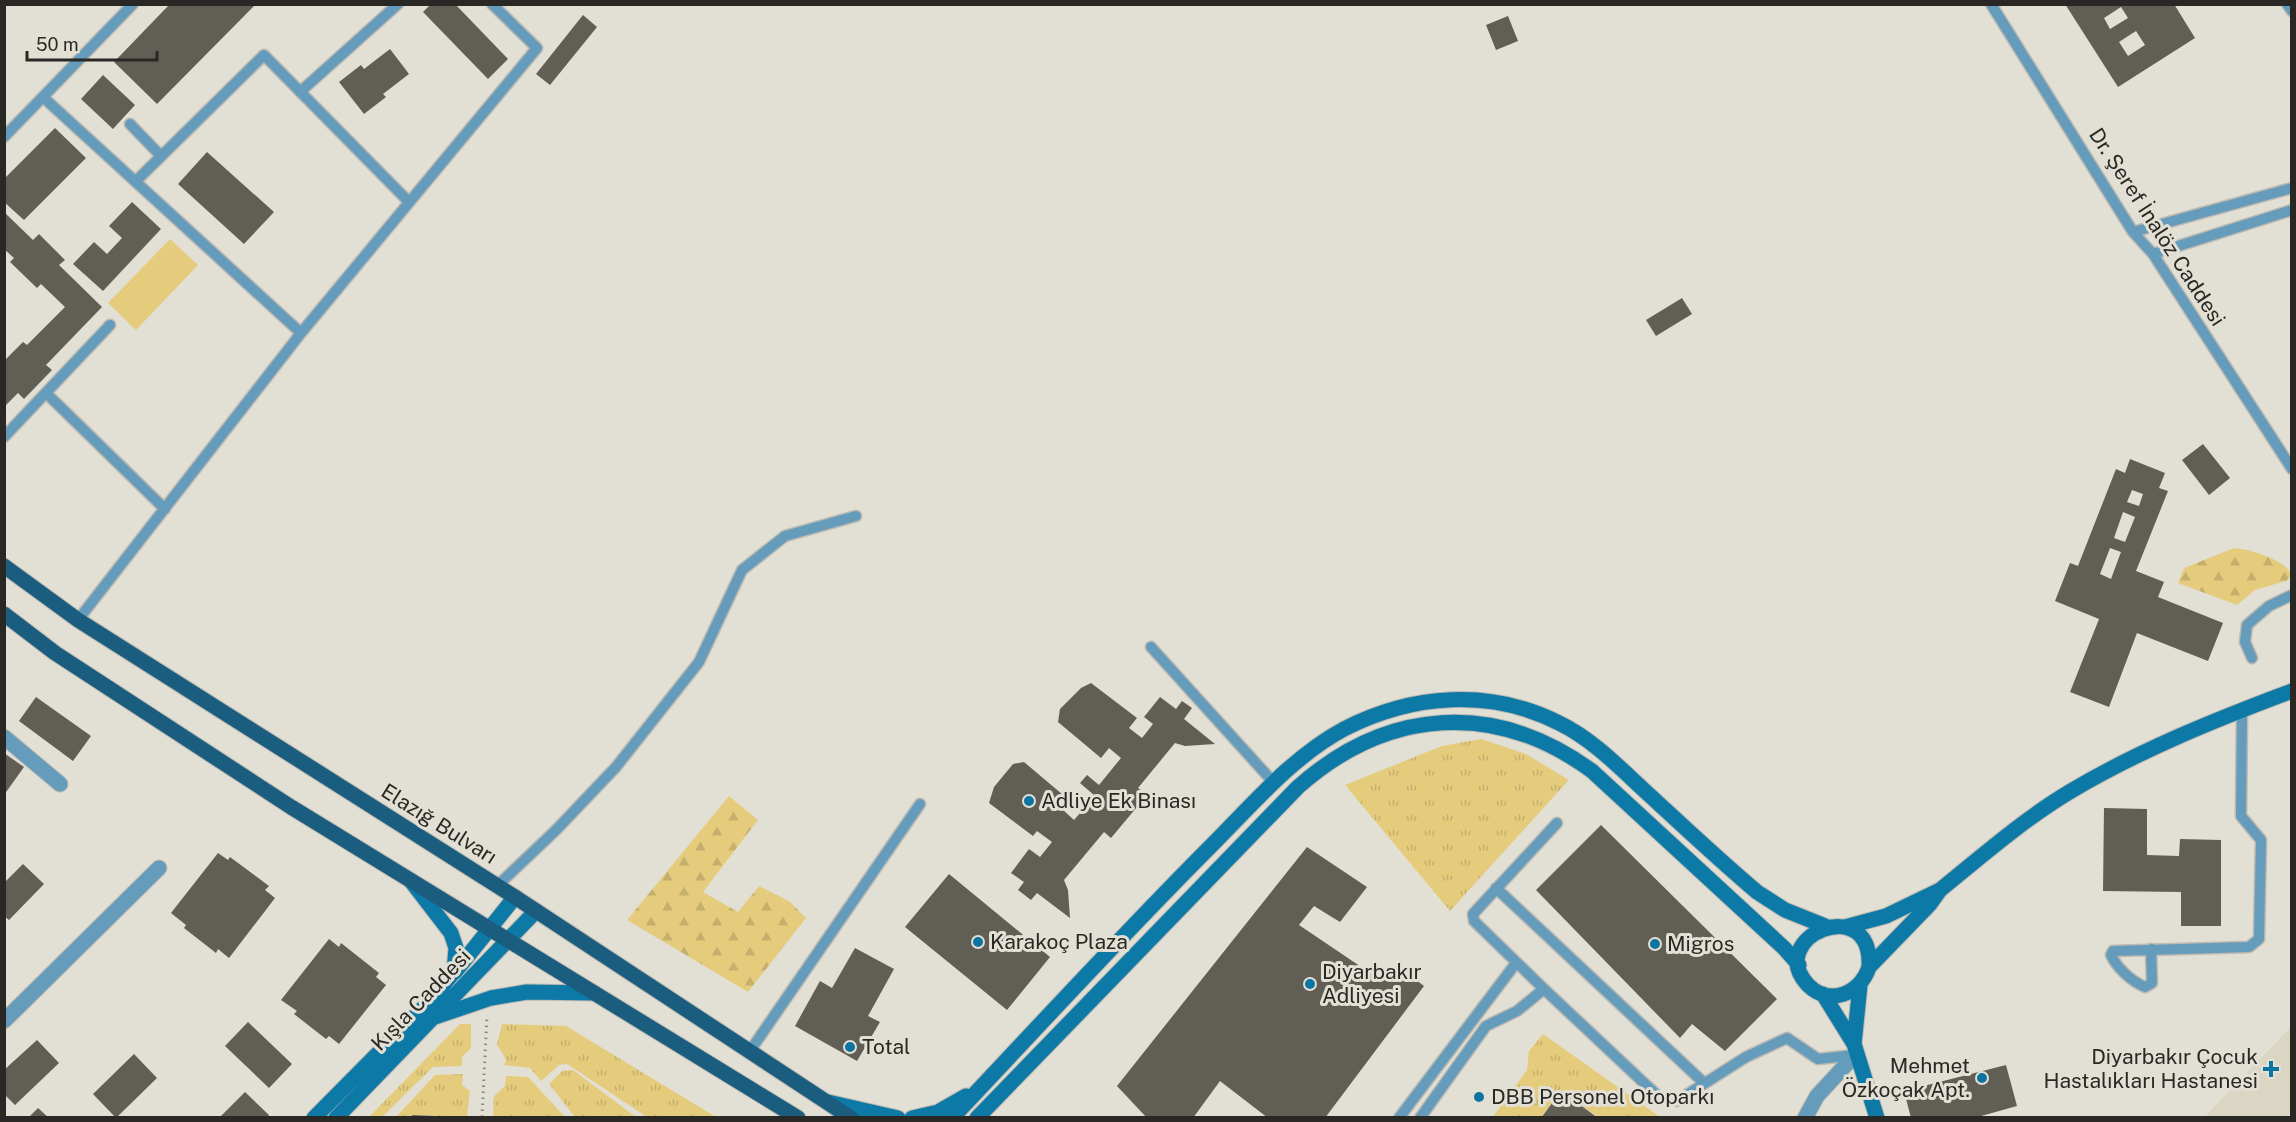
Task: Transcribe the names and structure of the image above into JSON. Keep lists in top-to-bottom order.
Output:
{
  "streets": {
    "main road": ["Elazığ Bulvarı"],
    "street": ["Kışla Caddesi"],
    "lane": ["Dr. Şeref İnalöz Caddesi"]
  },
  "crossings": [
    ["Elazığ Bulvarı", "Kışla Caddesi"]
  ],
  "places": {
    "other": [
      "Adliye Ek Binası",
      "Karakoç Plaza",
      "Migros",
      "Diyarbakır Adliyesi",
      "Total",
      "Mehmet Özkoçak Apt.",
      "DBB Personel Otoparkı"
    ],
    "health": ["Diyarbakır Çocuk Hastalıkları Hastanesi"]
  },
  "scale_bar": "50 m"
}
